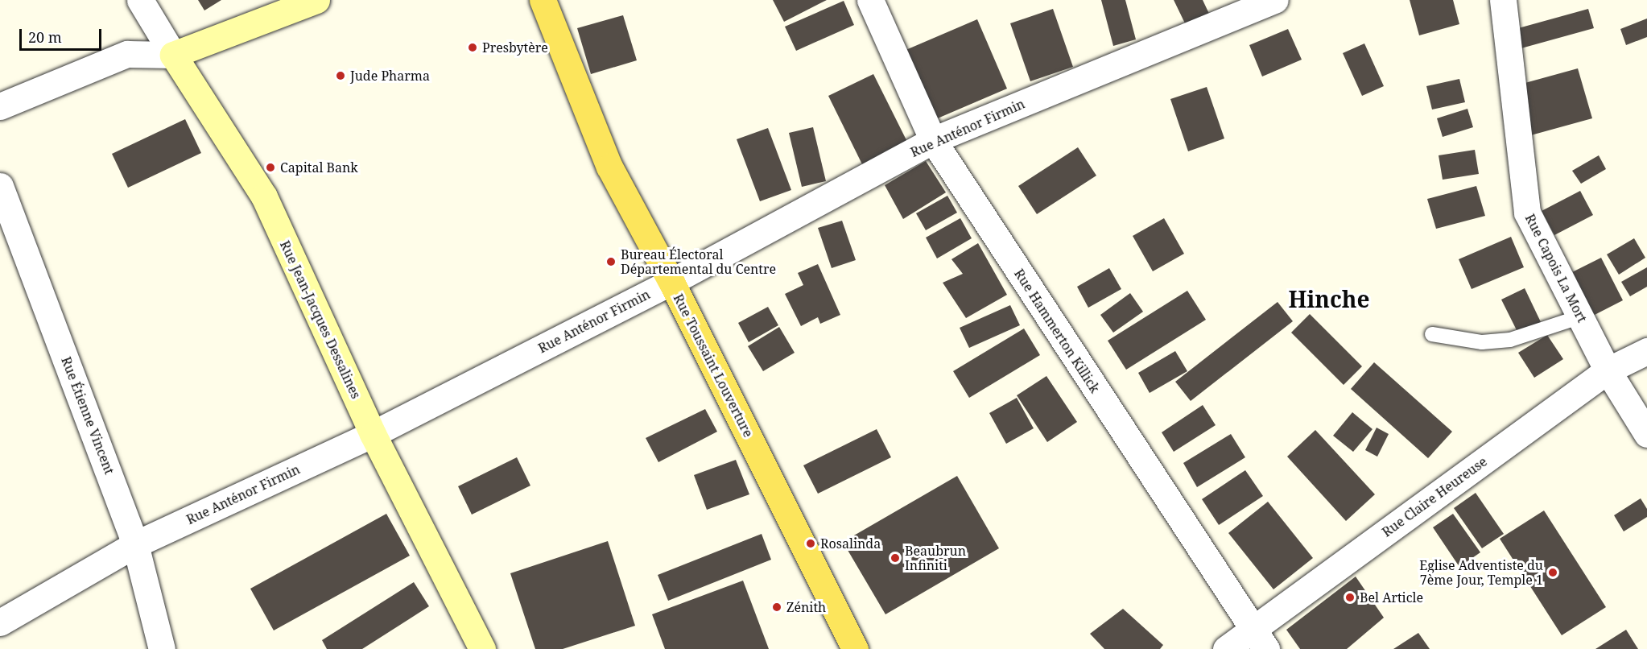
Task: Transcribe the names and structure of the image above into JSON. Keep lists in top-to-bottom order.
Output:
{
  "streets": {
    "main road": ["Rue Jean-Jacques Dessalines", "Rue Toussaint Louverture"],
    "street": [
      "Rue Anténor Firmin",
      "Rue Capois La Mort",
      "Rue Hammerton Killick",
      "Rue Étienne Vincent",
      "Rue Claire Heureuse"
    ]
  },
  "crossings": [
    ["Rue Anténor Firmin", "Rue Jean-Jacques Dessalines"],
    ["Rue Anténor Firmin", "Rue Hammerton Killick"],
    ["Rue Anténor Firmin", "Rue Toussaint Louverture"],
    ["Rue Anténor Firmin", "Rue Étienne Vincent"],
    ["Rue Capois La Mort", "Rue Claire Heureuse"],
    ["Rue Hammerton Killick", "Rue Claire Heureuse"]
  ],
  "districts": ["Hinche"],
  "places": [
    "Presbytère",
    "Jude Pharma",
    "Capital Bank",
    "Bureau Électoral Départemental du Centre",
    "Rosalinda",
    "Beaubrun Infiniti",
    "Eglise Adventiste du 7ème Jour, Temple 1",
    "Bel Article",
    "Zénith"
  ],
  "scale_bar": "20 m"
}
